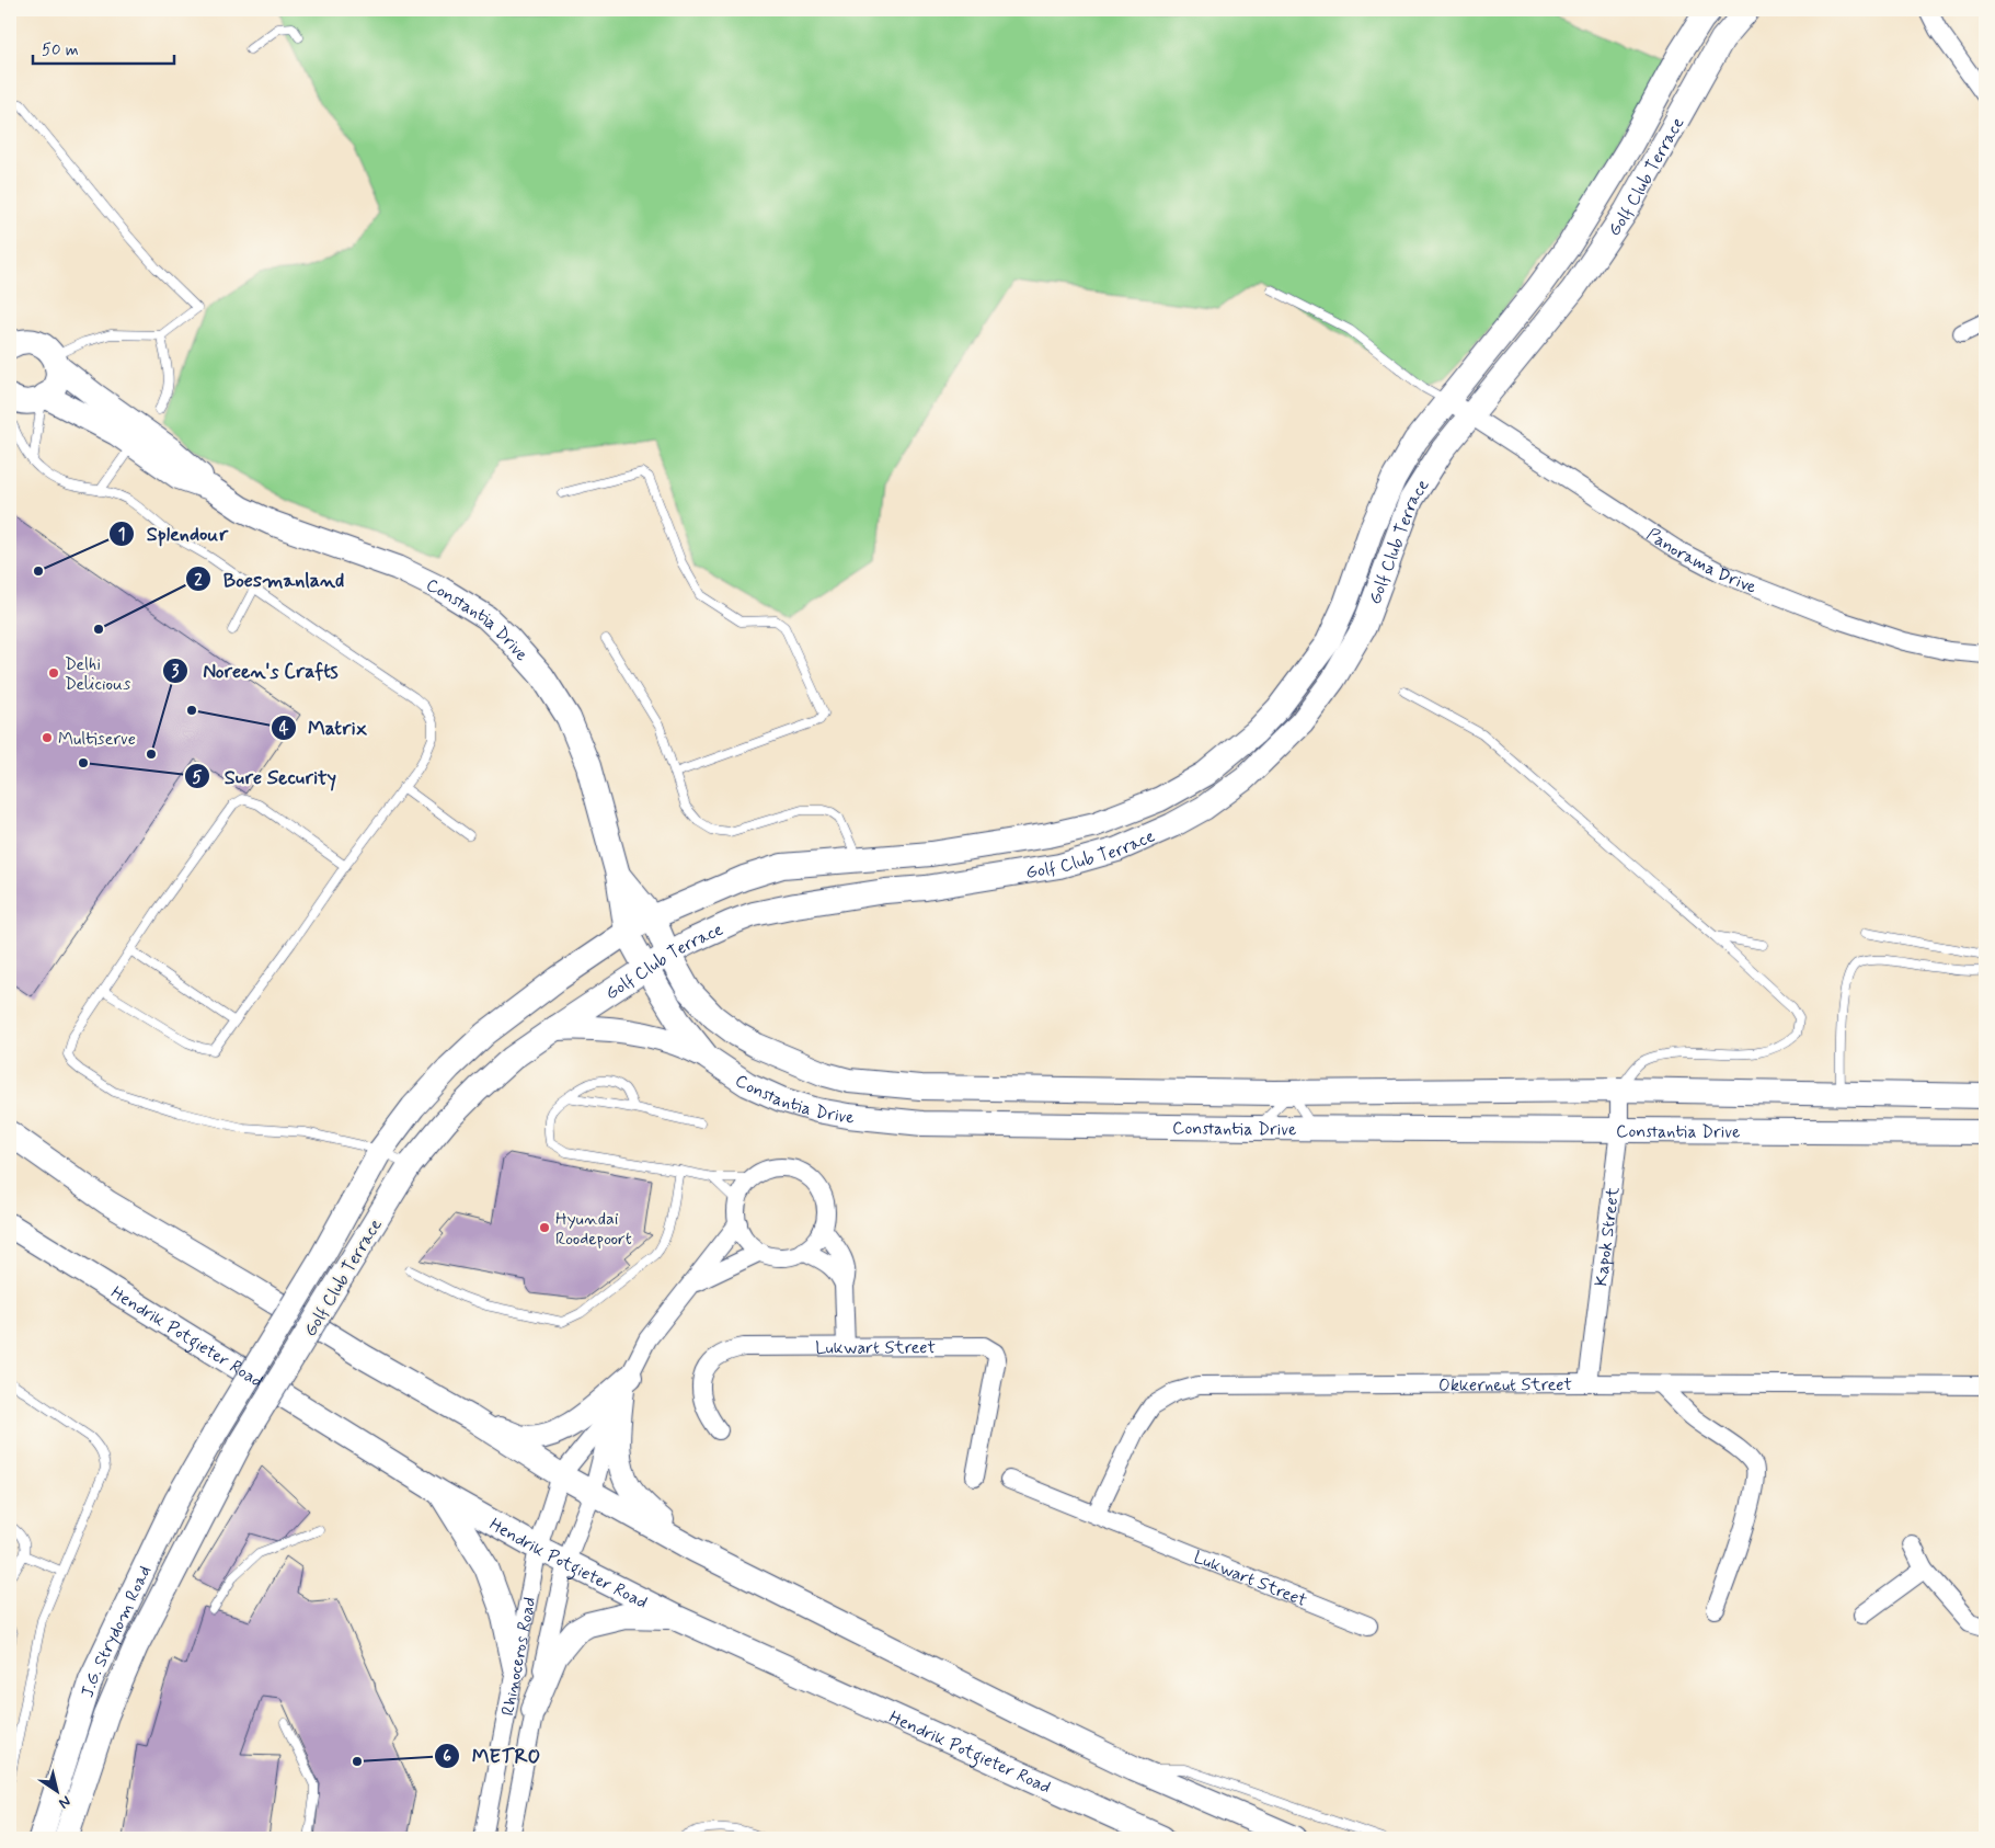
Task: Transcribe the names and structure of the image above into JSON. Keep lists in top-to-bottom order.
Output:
{
  "streets": {
    "street": [
      "Golf Club Terrace",
      "Panorama Drive",
      "Constantia Drive",
      "Kapok Street",
      "Hendrik Potgieter Road",
      "Lukwart Street",
      "Okkerneut Street",
      "J.G. Strydom Road",
      "Rhinoceros Road"
    ]
  },
  "crossings": [
    ["Golf Club Terrace", "Panorama Drive"],
    ["Golf Club Terrace", "Constantia Drive"],
    ["Golf Club Terrace", "J.G. Strydom Road"],
    ["Constantia Drive", "Kapok Street"],
    ["Kapok Street", "Okkerneut Street"],
    ["Hendrik Potgieter Road", "Rhinoceros Road"],
    ["Lukwart Street", "Okkerneut Street"]
  ],
  "places": [
    "Splendour",
    "Boesmanland",
    "Delhi Delicious",
    "Matrix",
    "Multiserve",
    "Noreen's Crafts",
    "Sure Security",
    "Hyundai Roodepoort",
    "METRO"
  ],
  "scale_bar": "50 m",
  "north": "bottom right"
}
